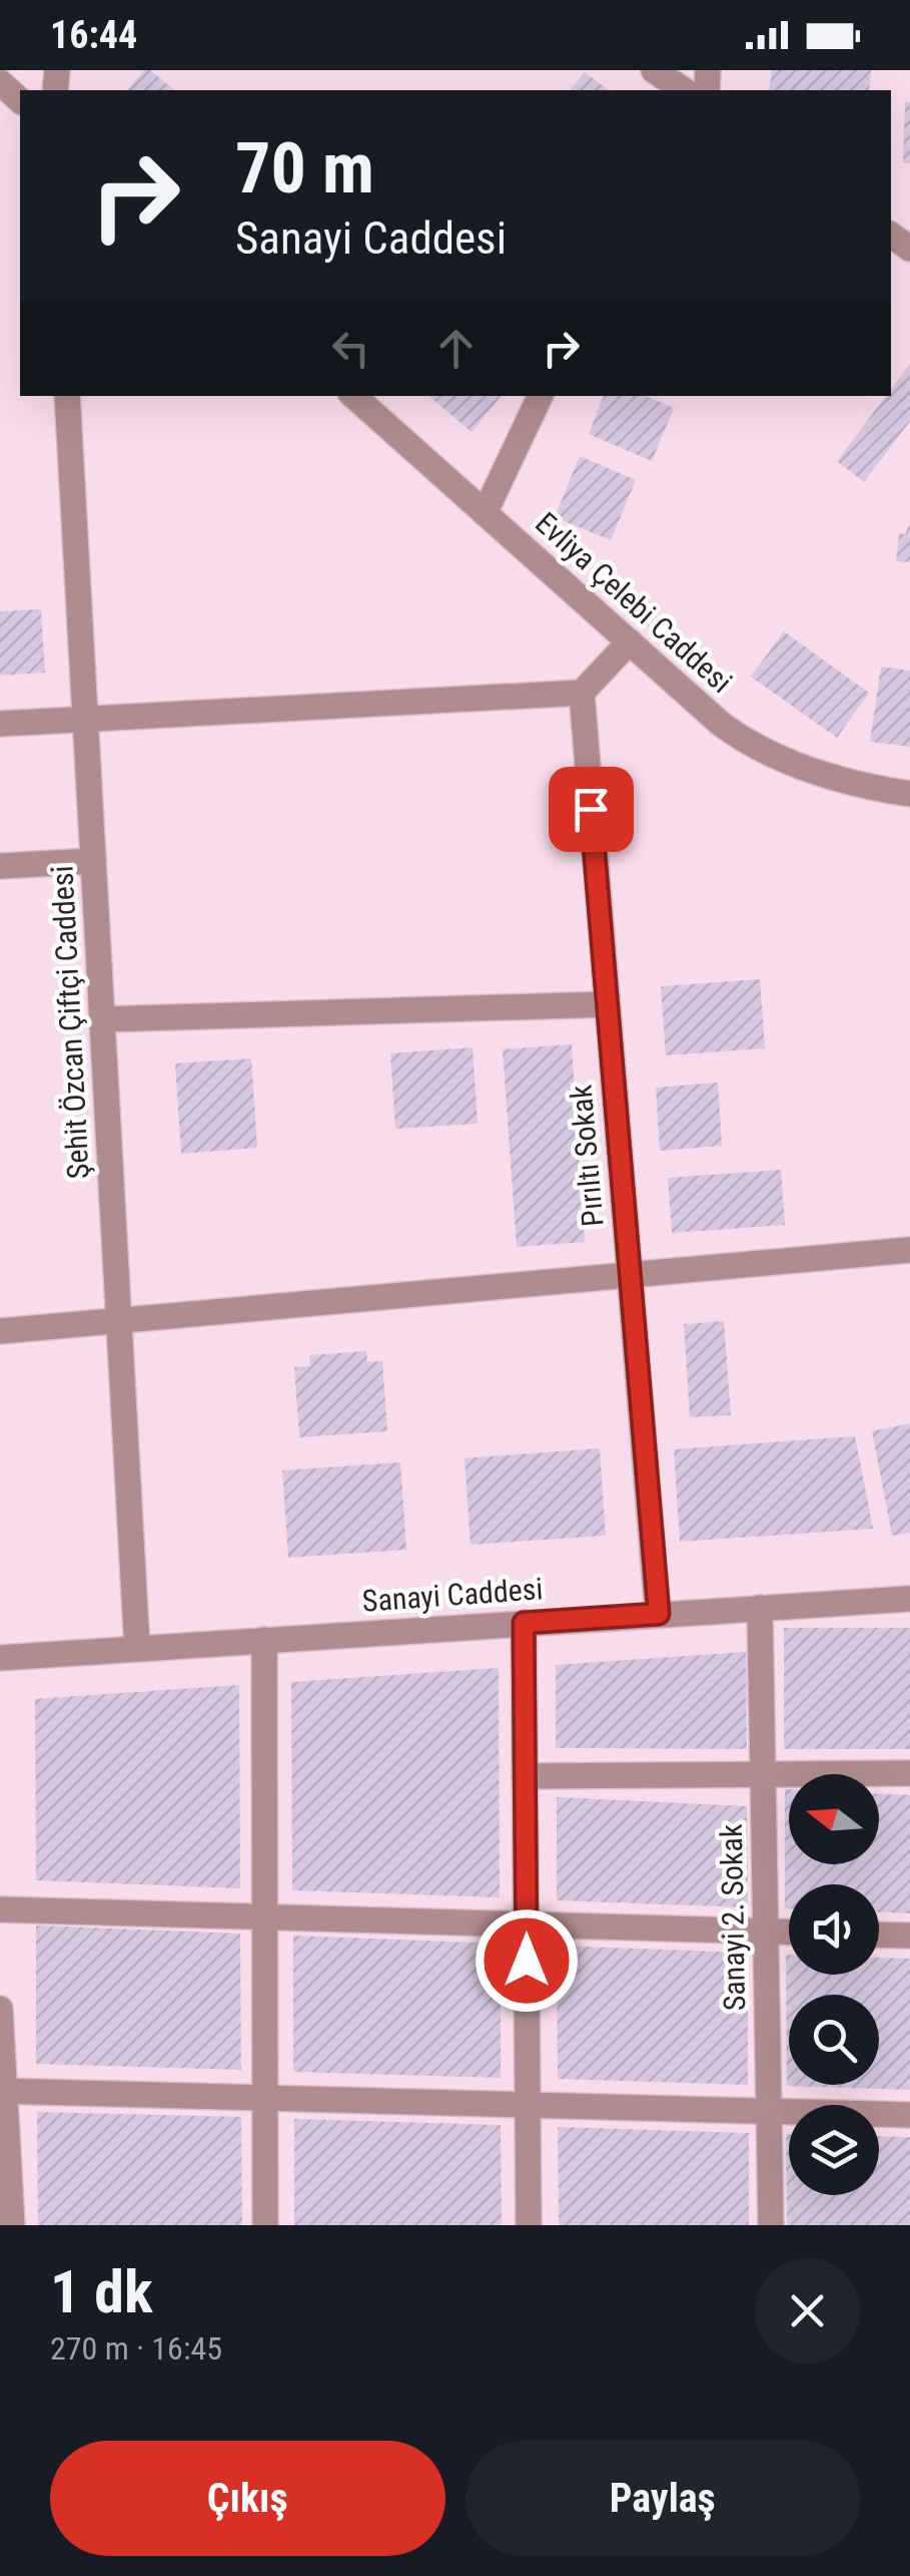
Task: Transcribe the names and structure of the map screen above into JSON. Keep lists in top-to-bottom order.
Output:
{
  "streets": {
    "street": [
      "Evliya Çelebi Caddesi",
      "Şehit Özcan Çiftçi Caddesi",
      "Pırıltı Sokak",
      "Sanayi Caddesi",
      "Sanayi 2. Sokak"
    ]
  },
  "crossings": [
    ["Şehit Özcan Çiftçi Caddesi", "Sanayi Caddesi"],
    ["Pırıltı Sokak", "Sanayi Caddesi"],
    ["Sanayi Caddesi", "Sanayi 2. Sokak"]
  ],
  "north": "left",
  "page": {
    "status": "16:44",
    "turn": ["70 m", "Sanayi Caddesi"],
    "heading": ["1 dk", "270 m · 16:45"],
    "buttons": ["Çıkış", "Paylaş"]
  }
}
